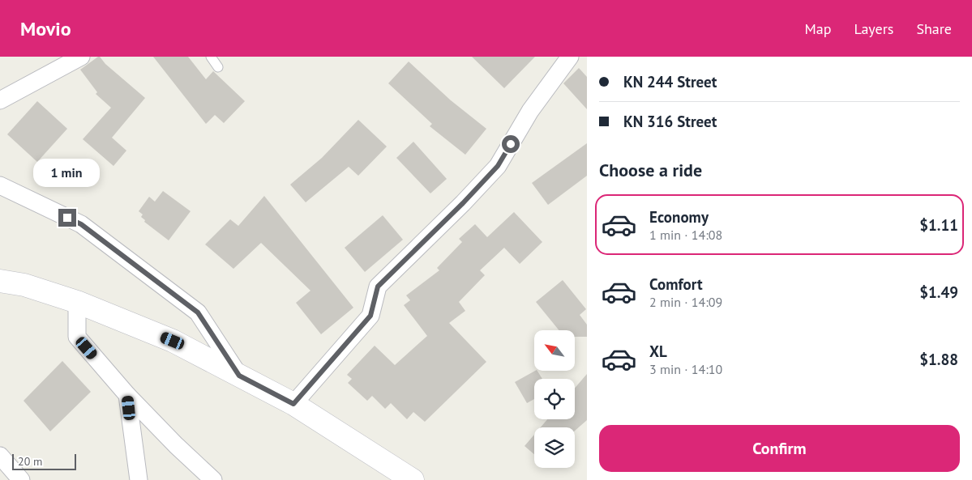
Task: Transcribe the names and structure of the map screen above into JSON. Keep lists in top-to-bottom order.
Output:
{
  "scale_bar": "20 m",
  "north": "top left",
  "page": {
    "header": "Movio",
    "nav": ["Map", "Layers", "Share"],
    "banner": ["KN 244 Street", "KN 316 Street"],
    "heading": "Choose a ride",
    "bubble": "1 min",
    "list": [
      {
        "name": "Economy",
        "note": "1 min · 14:08",
        "value": "$1.11"
      },
      {
        "name": "Comfort",
        "note": "2 min · 14:09",
        "value": "$1.49"
      },
      {
        "name": "XL",
        "note": "3 min · 14:10",
        "value": "$1.88"
      }
    ],
    "buttons": "Confirm",
    "scale": "20 m"
  }
}
